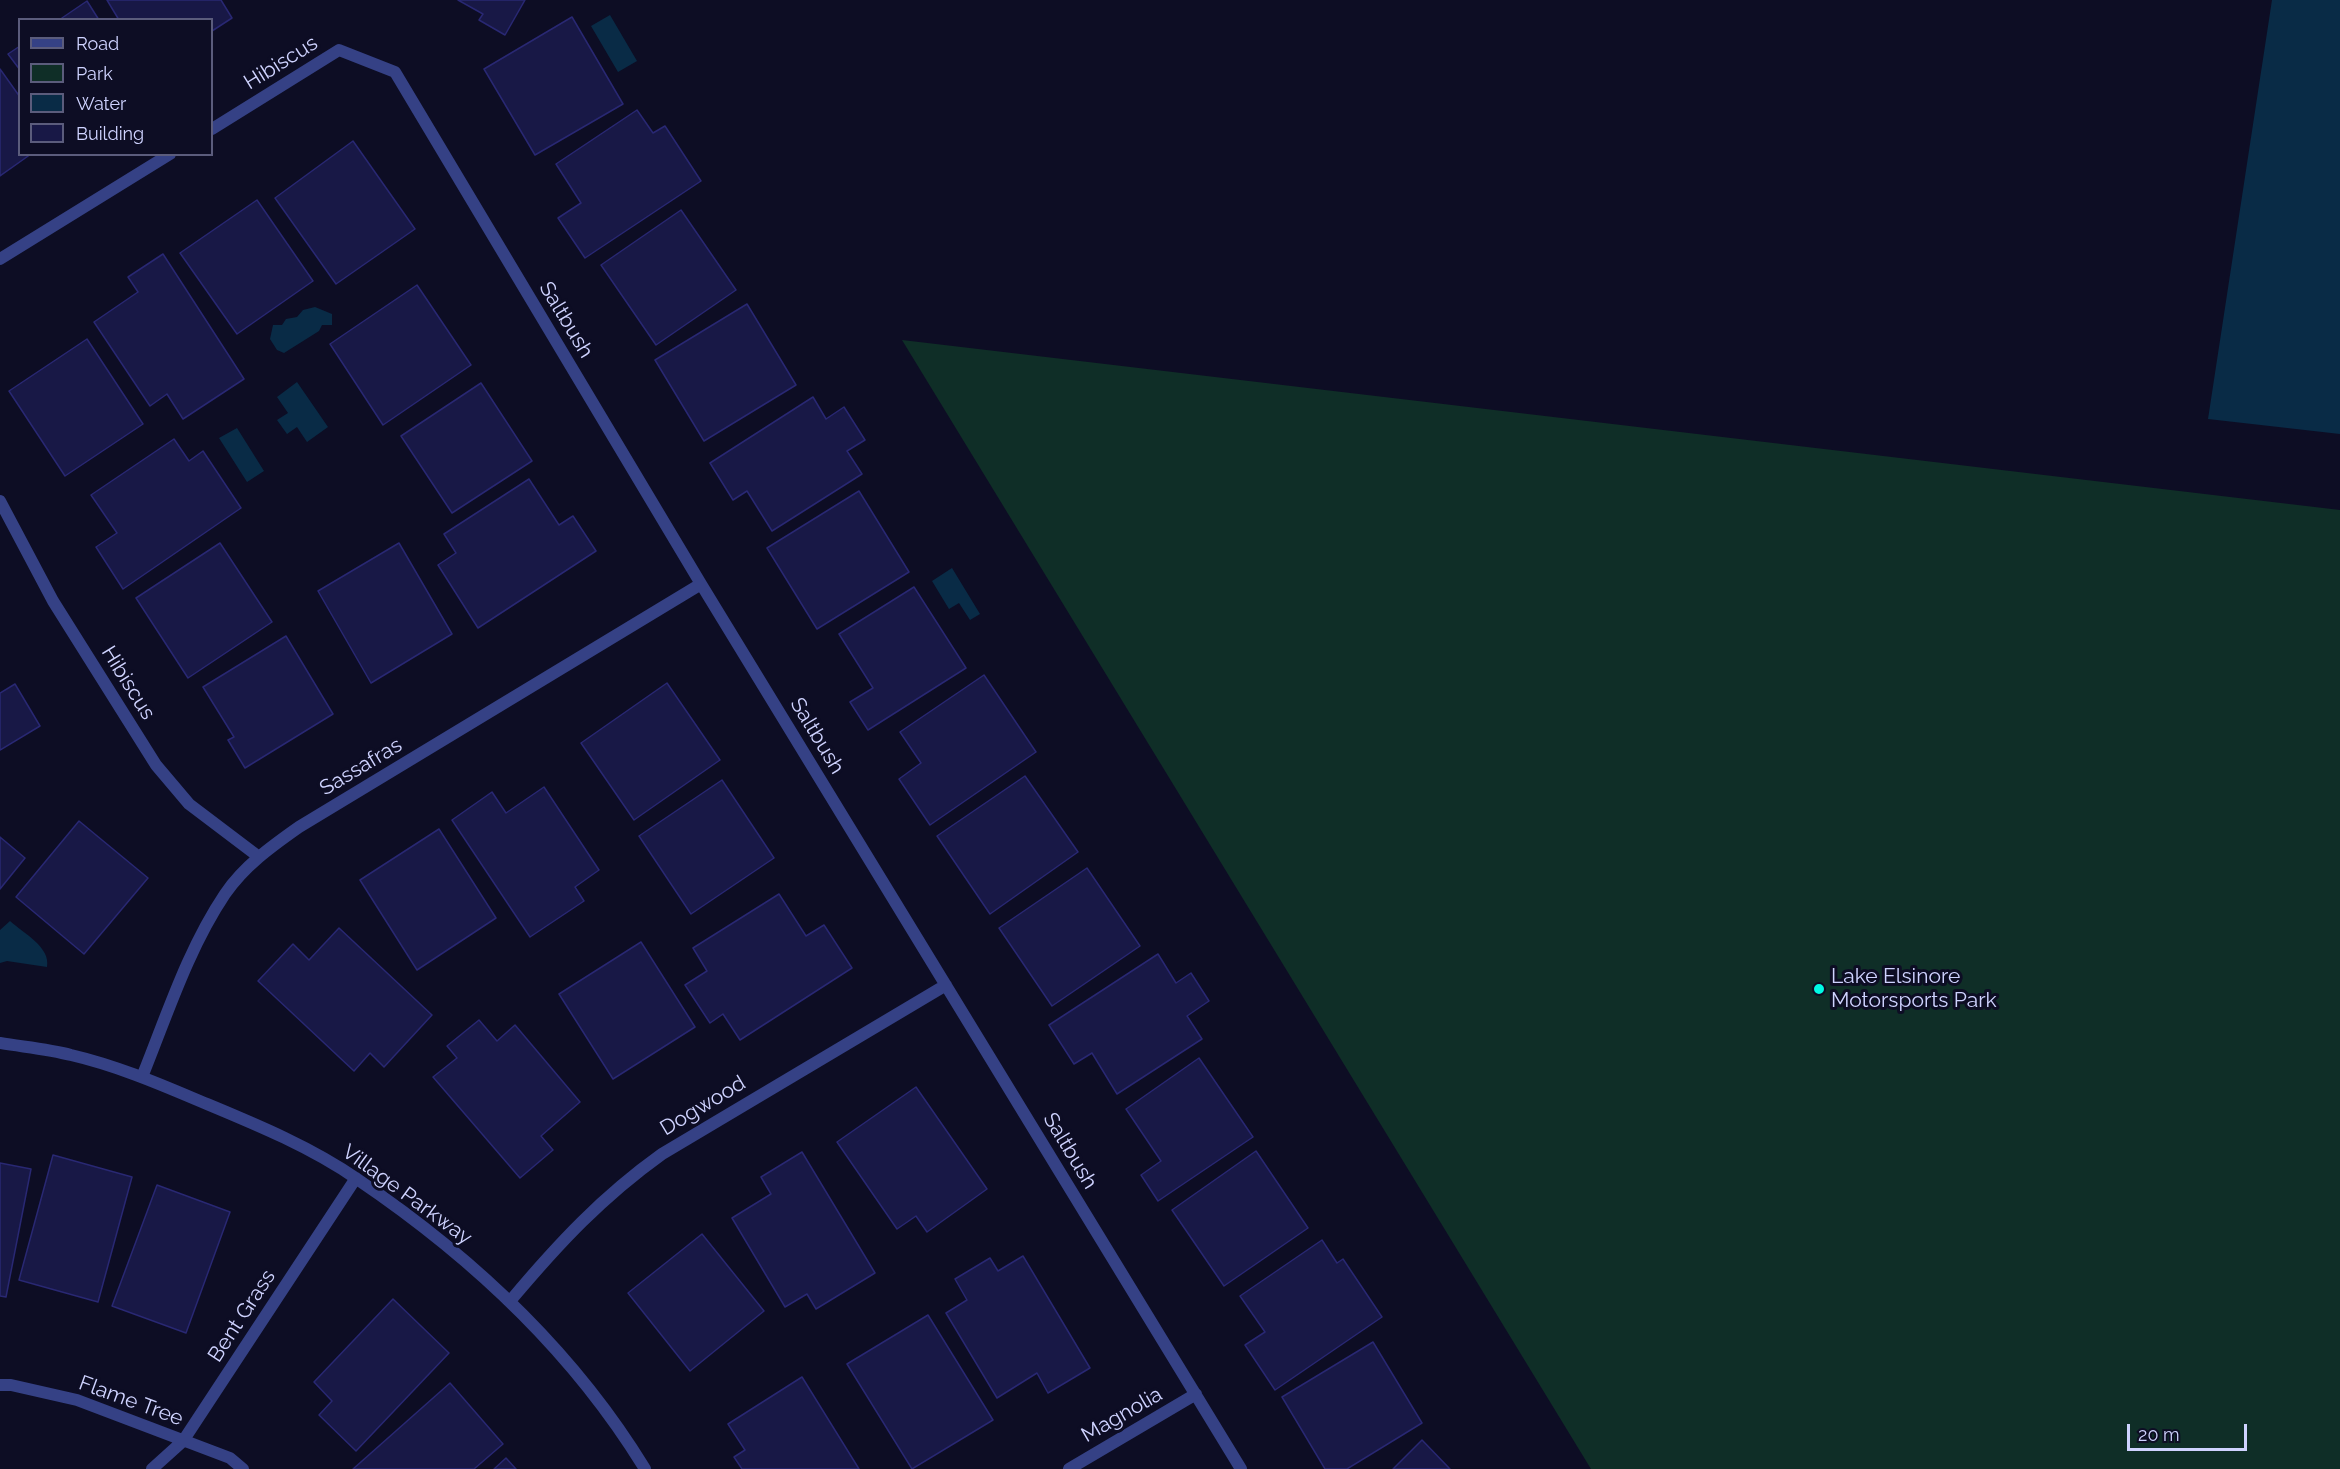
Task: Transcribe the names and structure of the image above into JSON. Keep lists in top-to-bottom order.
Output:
{
  "streets": {
    "street": [
      "Hibiscus",
      "Saltbush",
      "Sassafras",
      "Dogwood",
      "Village Parkway",
      "Bent Grass",
      "Flame Tree",
      "Magnolia"
    ]
  },
  "crossings": [
    ["Hibiscus", "Saltbush"],
    ["Hibiscus", "Sassafras"],
    ["Saltbush", "Sassafras"],
    ["Saltbush", "Dogwood"],
    ["Saltbush", "Magnolia"],
    ["Sassafras", "Village Parkway"],
    ["Dogwood", "Village Parkway"],
    ["Village Parkway", "Bent Grass"],
    ["Bent Grass", "Flame Tree"]
  ],
  "places": ["Lake Elsinore Motorsports Park"],
  "legend": [
    "Road",
    "Park",
    "Water",
    "Building"
  ],
  "scale_bar": "20 m"
}
